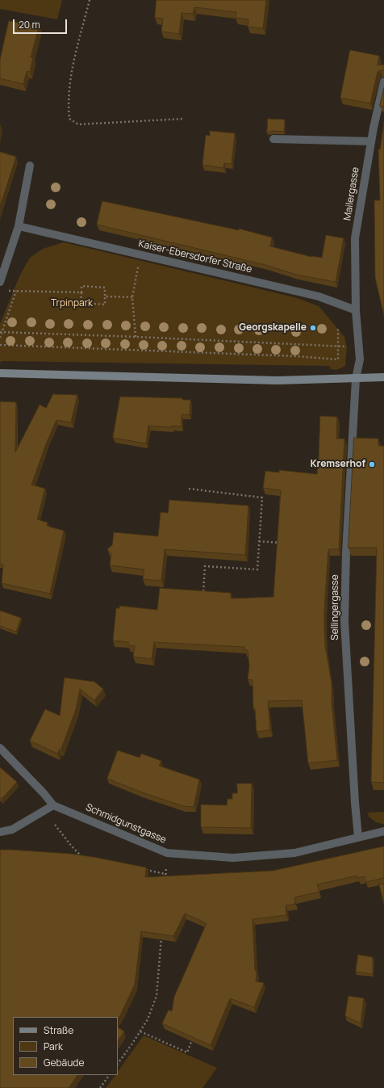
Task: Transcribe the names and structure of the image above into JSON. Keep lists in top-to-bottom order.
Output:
{
  "streets": {
    "street": [
      "Mailergasse",
      "Kaiser-Ebersdorfer Straße",
      "Sellingergasse",
      "Schmidgunstgasse"
    ]
  },
  "crossings": [
    ["Mailergasse", "Kaiser-Ebersdorfer Straße"],
    ["Sellingergasse", "Schmidgunstgasse"]
  ],
  "parks": ["Trpinpark"],
  "places": ["Georgskapelle", "Kremserhof"],
  "legend": ["Straße", "Park", "Gebäude"],
  "scale_bar": "20 m"
}
